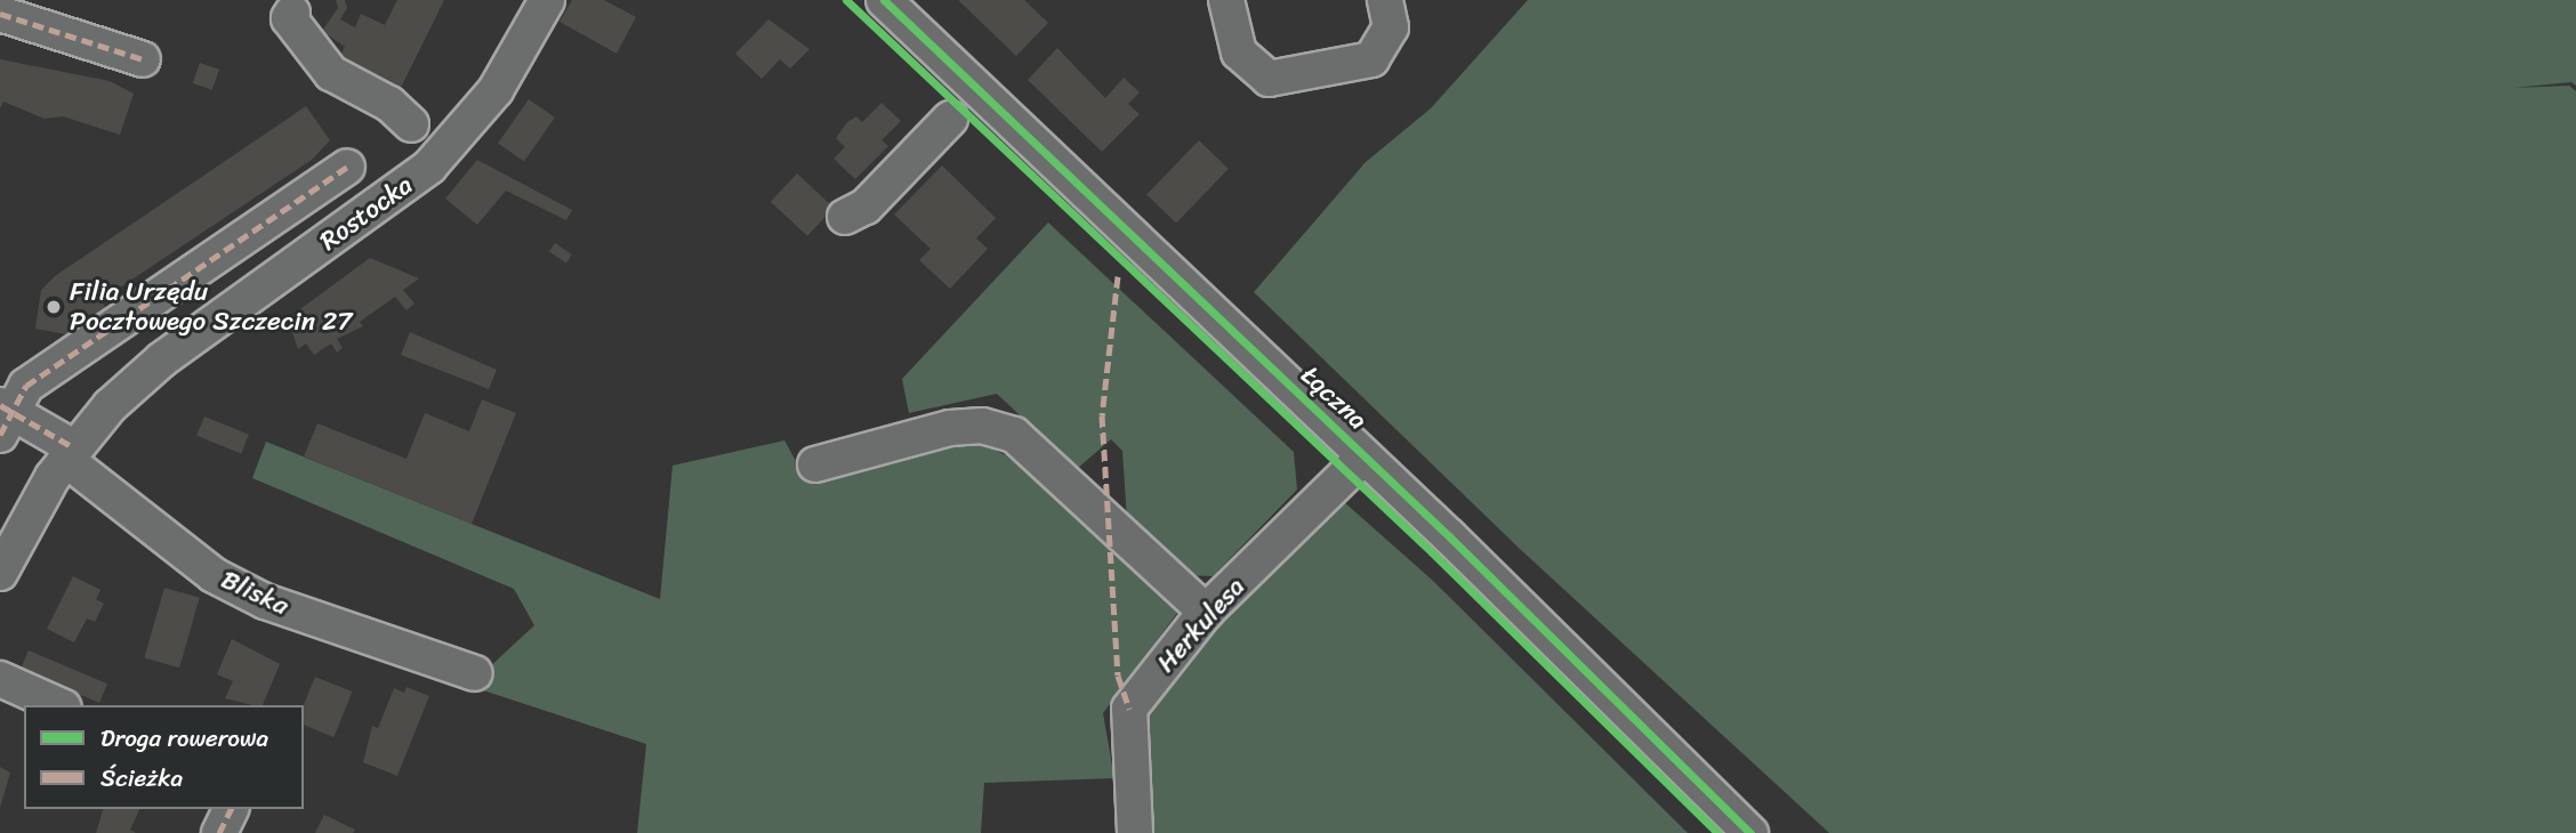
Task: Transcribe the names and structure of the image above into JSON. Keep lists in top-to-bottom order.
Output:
{
  "streets": {
    "street": [
      "Rostocka",
      "Łączna",
      "Bliska",
      "Herkulesa"
    ]
  },
  "crossings": [
    ["Rostocka", "Bliska"],
    ["Łączna", "Herkulesa"]
  ],
  "places": ["Filia Urzędu Pocztowego Szczecin 27"],
  "legend": ["Droga rowerowa", "Ścieżka"]
}
